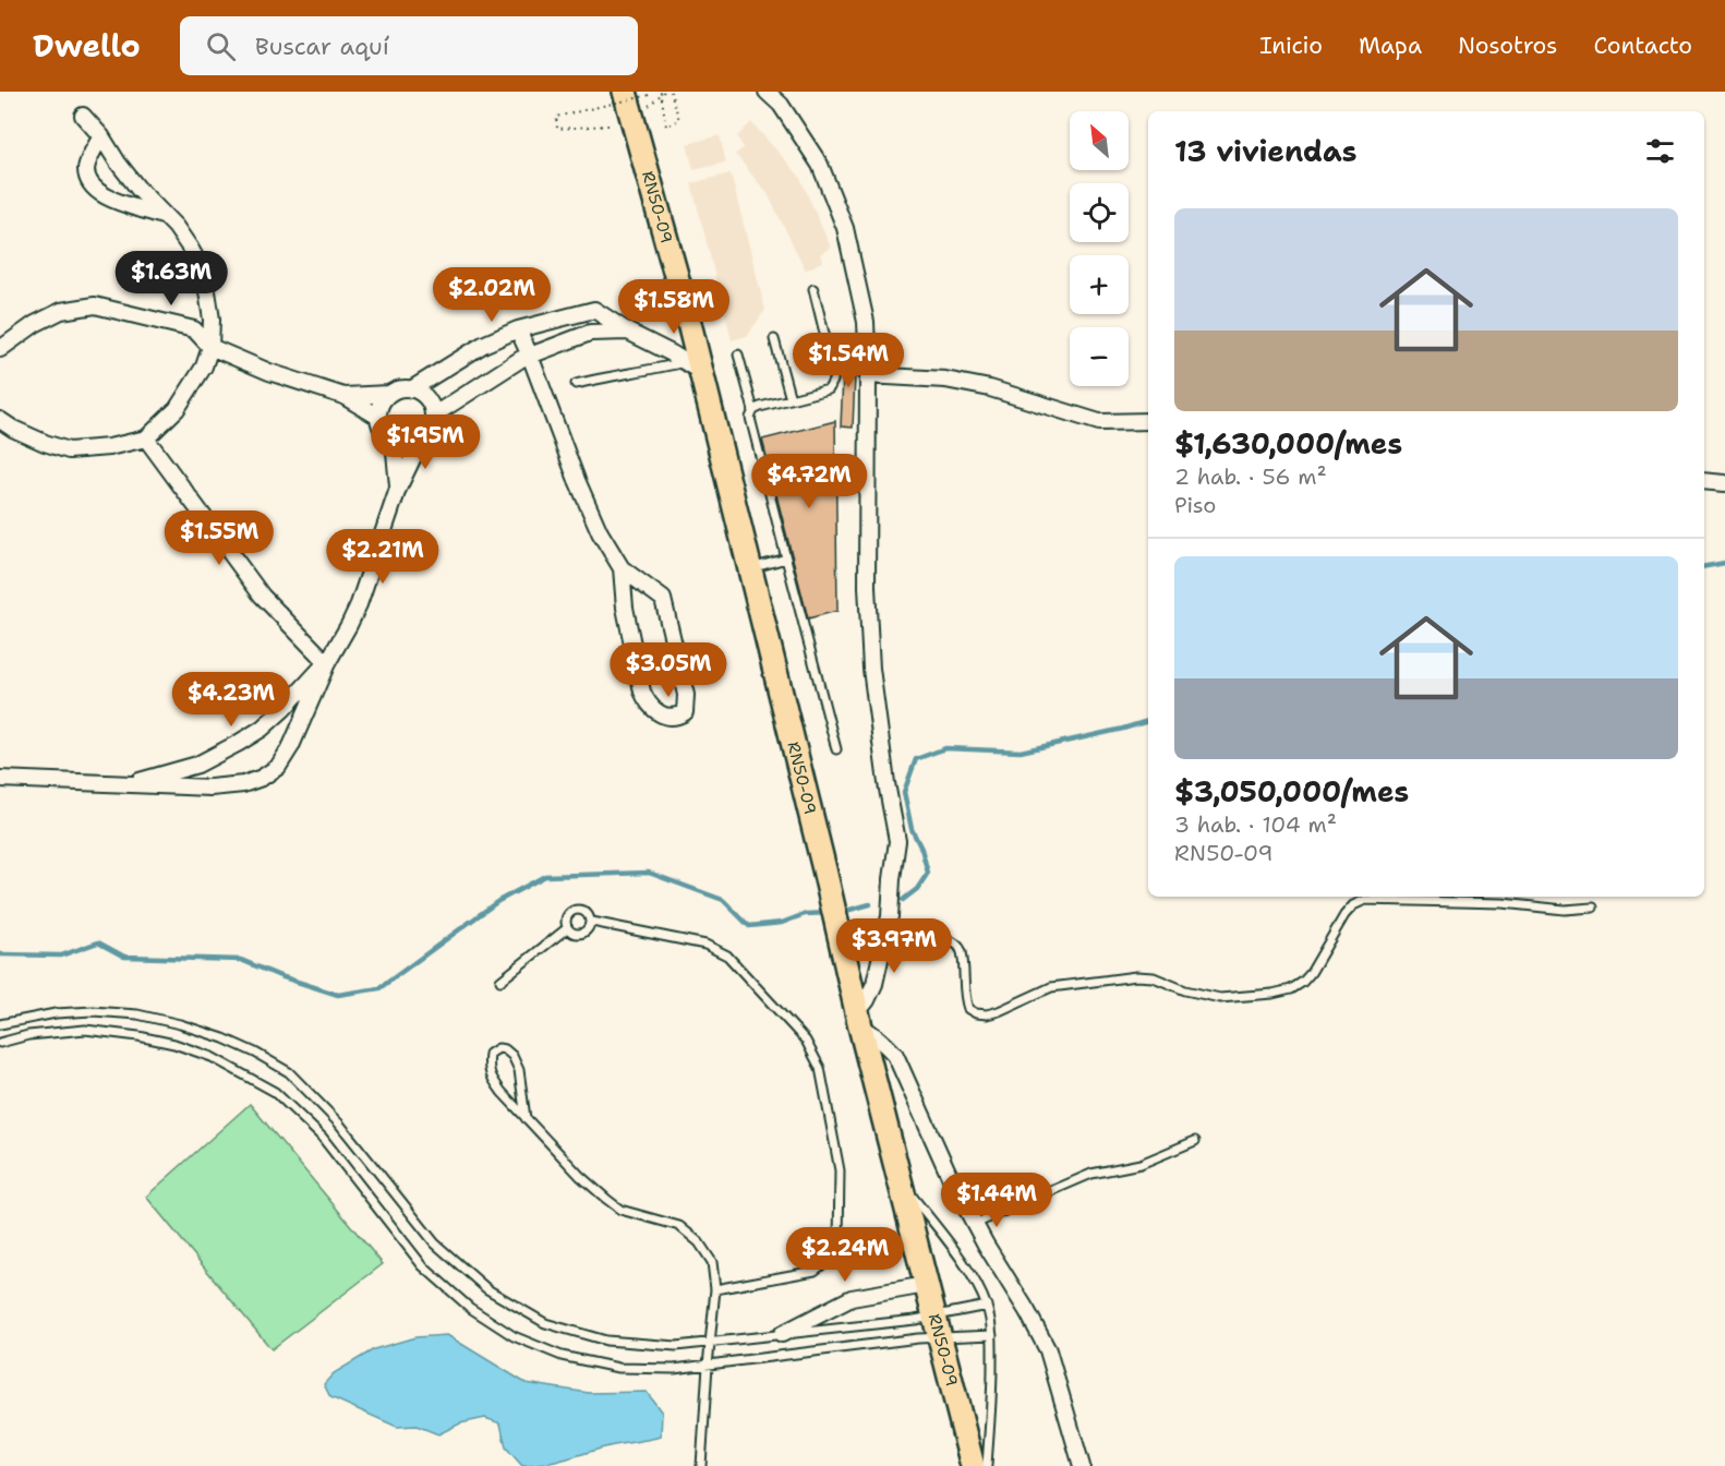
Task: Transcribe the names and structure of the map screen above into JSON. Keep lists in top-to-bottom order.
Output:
{
  "streets": {
    "main road": ["RN50-09"]
  },
  "north": "top left",
  "page": {
    "header": "Dwello",
    "search": "Buscar aquí",
    "nav": [
      "Inicio",
      "Mapa",
      "Nosotros",
      "Contacto"
    ],
    "map_buttons": ["+", "−"],
    "heading": "13 viviendas",
    "list": [
      {
        "name": "$1,630,000/mes",
        "note": "2 hab. · 56 m² · Piso"
      },
      {
        "name": "$3,050,000/mes",
        "note": "3 hab. · 104 m² · RN50-09"
      }
    ],
    "price": [
      "$1.63M",
      "$2.02M",
      "$1.58M",
      "$1.54M",
      "$1.95M",
      "$4.72M",
      "$1.55M",
      "$2.21M",
      "$3.05M",
      "$4.23M",
      "$3.97M",
      "$1.44M",
      "$2.24M"
    ]
  }
}
